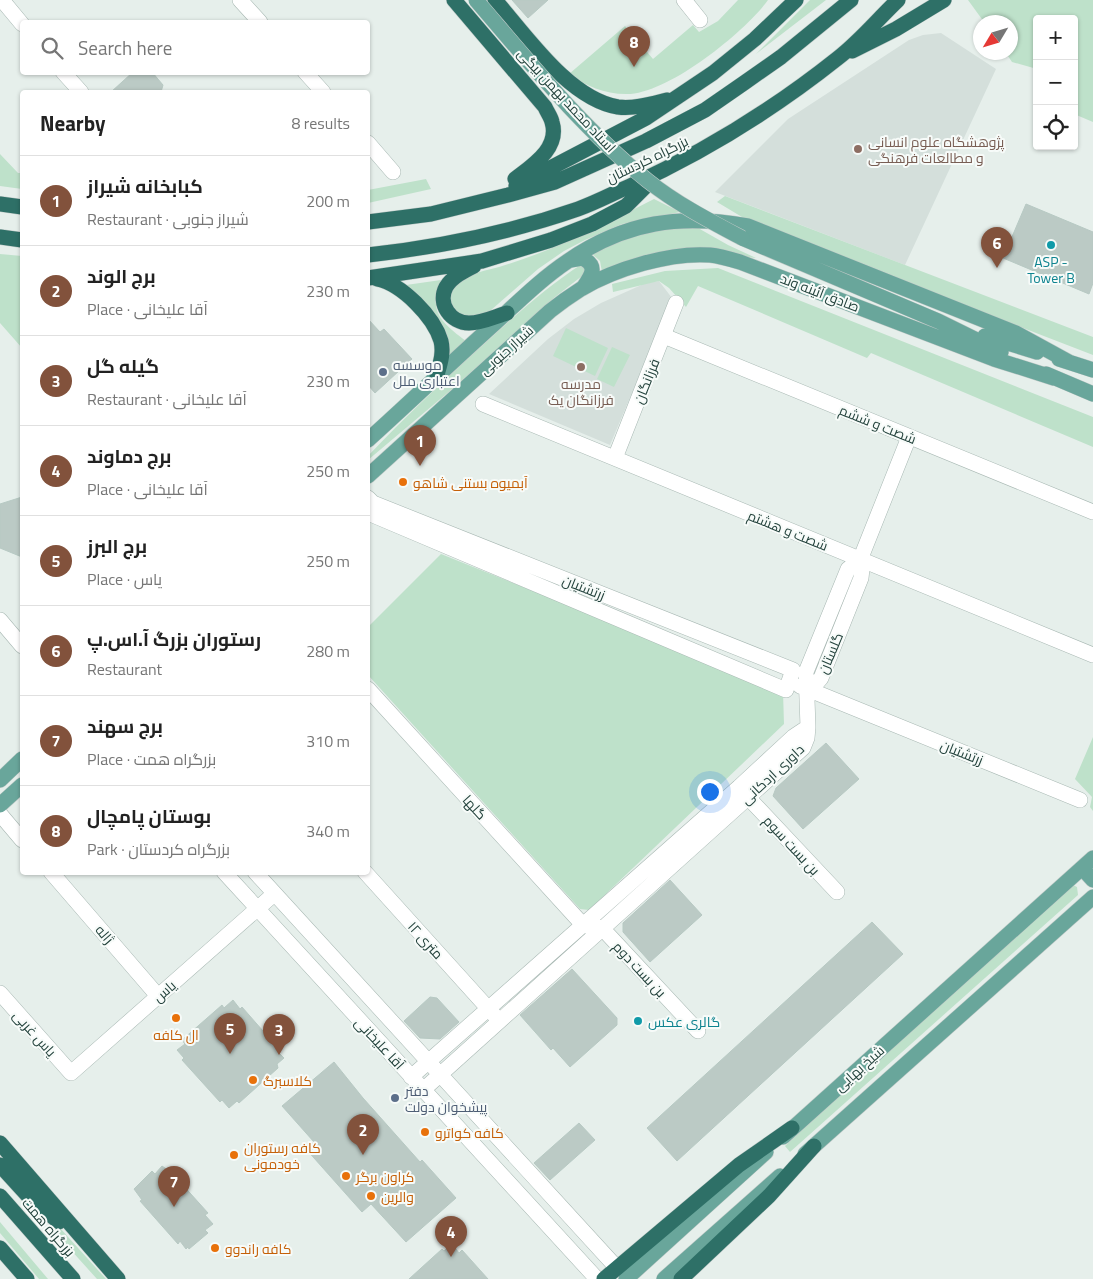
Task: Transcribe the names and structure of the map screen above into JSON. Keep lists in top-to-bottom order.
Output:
{
  "streets": {
    "highway": ["بزرگراه کردستان", "بزرگراه همت"],
    "main road": [
      "استاد محمد بهمن بیگی",
      "صادق آئینه وند",
      "شیراز جنوبی",
      "شیخ بهایی"
    ],
    "street": [
      "فرزانگان",
      "شصت و ششم",
      "شصت و هشتم",
      "زرتشتیان",
      "گلستان",
      "داوری اردکانی",
      "گلها",
      "بن بست سوم",
      "ژاله",
      "۱۲ متری",
      "بن بست دوم",
      "یاس",
      "یاس غربی",
      "آقا علیخانی"
    ]
  },
  "crossings": [
    ["استاد محمد بهمن بیگی", "صادق آئینه وند"],
    ["استاد محمد بهمن بیگی", "شیراز جنوبی"],
    ["صادق آئینه وند", "شیراز جنوبی"],
    ["فرزانگان", "شصت و ششم"],
    ["فرزانگان", "شصت و هشتم"],
    ["شصت و ششم", "گلستان"],
    ["شصت و هشتم", "گلستان"],
    ["زرتشتیان", "گلستان"],
    ["زرتشتیان", "داوری اردکانی"],
    ["گلستان", "داوری اردکانی"],
    ["داوری اردکانی", "گلها"],
    ["داوری اردکانی", "بن بست سوم"],
    ["داوری اردکانی", "۱۲ متری"],
    ["داوری اردکانی", "بن بست دوم"],
    ["داوری اردکانی", "آقا علیخانی"],
    ["ژاله", "یاس"],
    ["یاس", "یاس غربی"],
    ["یاس", "آقا علیخانی"],
    ["آقا علیخانی", "شیخ بهایی"]
  ],
  "places": [
    "پژوهشگاه علوم انسانی و مطالعات فرهنگی",
    "ASP - Tower B",
    "مدرسه فرزانگان یک",
    "موسسه اعتباری ملل",
    "آبمیوه بستنی شاهو",
    "ال کافه",
    "گالری عکس",
    "کلاسبرگ",
    "دفتر پیشخوان دولت",
    "کافه کواترو",
    "کافه رستوران خودمونی",
    "کراون برگر",
    "والرین",
    "کافه راندوو"
  ],
  "north": "bottom left",
  "page": {
    "map_buttons": ["+", "−"],
    "search": "Search here",
    "pins": [
      "8",
      "6",
      "1",
      "5",
      "3",
      "2",
      "7",
      "4"
    ],
    "heading": ["Nearby", "8 results"],
    "list": [
      {
        "mark": "1",
        "name": "کبابخانه شیراز",
        "note": "Restaurant · شیراز جنوبی",
        "value": "200 m"
      },
      {
        "mark": "2",
        "name": "برج الوند",
        "note": "Place · آقا علیخانی",
        "value": "230 m"
      },
      {
        "mark": "3",
        "name": "گیله گل",
        "note": "Restaurant · آقا علیخانی",
        "value": "230 m"
      },
      {
        "mark": "4",
        "name": "برج دماوند",
        "note": "Place · آقا علیخانی",
        "value": "250 m"
      },
      {
        "mark": "5",
        "name": "برج البرز",
        "note": "Place · یاس",
        "value": "250 m"
      },
      {
        "mark": "6",
        "name": "رستوران بزرگ آ.اس.پ",
        "note": "Restaurant",
        "value": "280 m"
      },
      {
        "mark": "7",
        "name": "برج سهند",
        "note": "Place · بزرگراه همت",
        "value": "310 m"
      },
      {
        "mark": "8",
        "name": "بوستان پامچال",
        "note": "Park · بزرگراه کردستان",
        "value": "340 m"
      }
    ]
  }
}
